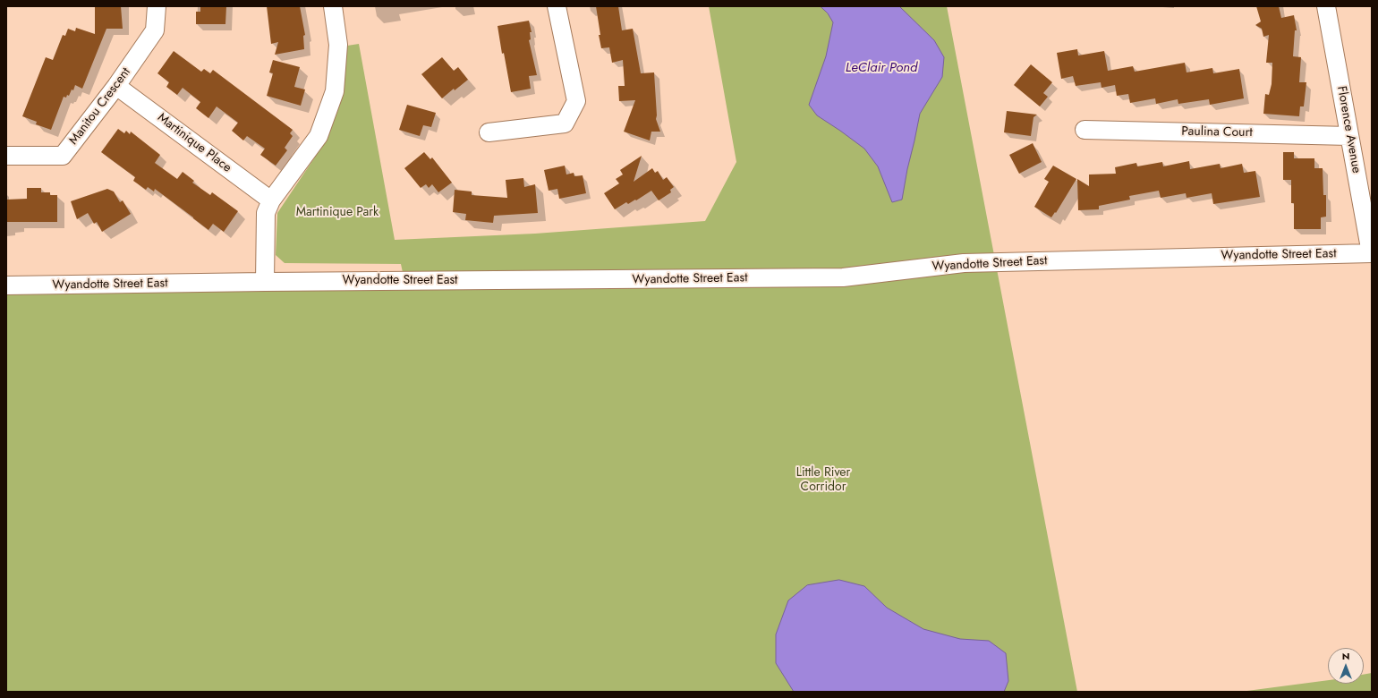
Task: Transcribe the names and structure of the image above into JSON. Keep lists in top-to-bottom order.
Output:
{
  "streets": {
    "street": [
      "Manitou Crescent",
      "Florence Avenue",
      "Paulina Court",
      "Martinique Place",
      "Wyandotte Street East"
    ]
  },
  "crossings": [
    ["Manitou Crescent", "Martinique Place"],
    ["Florence Avenue", "Paulina Court"],
    ["Florence Avenue", "Wyandotte Street East"]
  ],
  "water": ["LeClair Pond"],
  "parks": ["Martinique Park", "Little River Corridor"],
  "north": "top"
}
